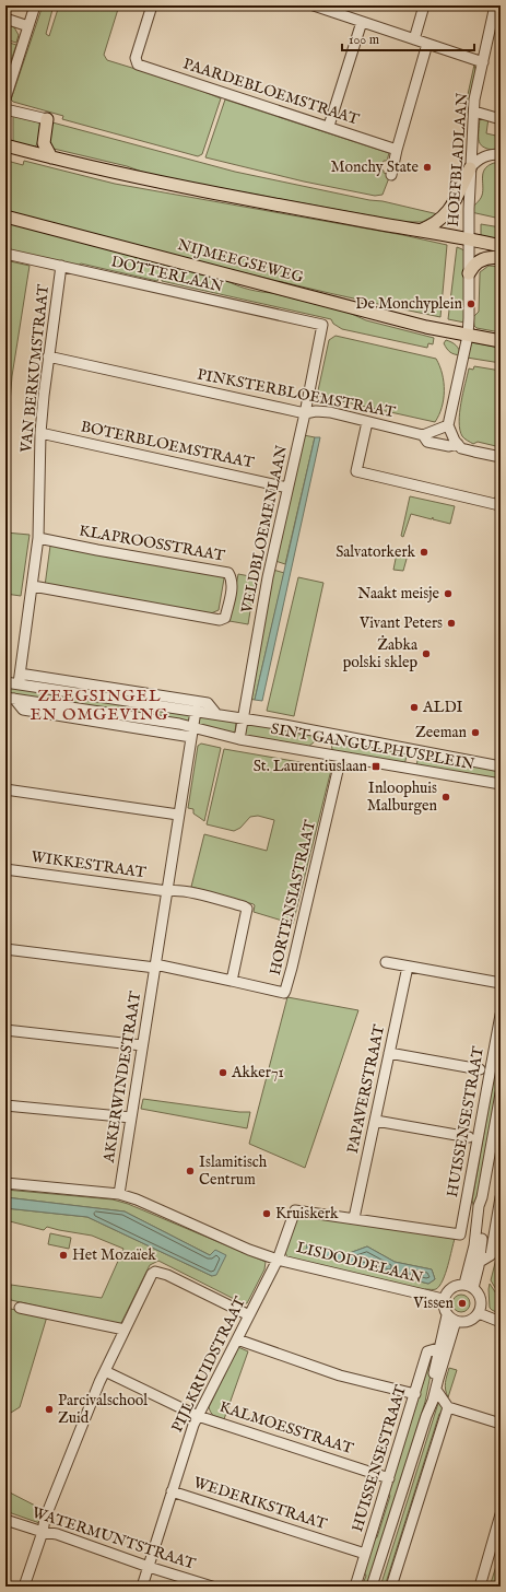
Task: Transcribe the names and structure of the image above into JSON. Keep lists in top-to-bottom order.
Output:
{
  "streets": {
    "main road": ["NIJMEEGSEWEG"],
    "street": [
      "PAARDEBLOEMSTRAAT",
      "HOEFBLADLAAN",
      "DOTTERLAAN",
      "VAN BERKUMSTRAAT",
      "PINKSTERBLOEMSTRAAT",
      "BOTERBLOEMSTRAAT",
      "VELDBLOEMENLAAN",
      "KLAPROOSSTRAAT",
      "SINT GANGULPHUSPLEIN",
      "WIKKESTRAAT",
      "HORTENSIASTRAAT",
      "AKKERWINDESTRAAT",
      "PAPAVERSTRAAT",
      "HUISSENSESTRAAT",
      "LISDODDELAAN",
      "PIJLKRUIDSTRAAT",
      "KALMOESSTRAAT",
      "WEDERIKSTRAAT",
      "WATERMUNTSTRAAT"
    ]
  },
  "crossings": [
    ["DOTTERLAAN", "VAN BERKUMSTRAAT"],
    ["DOTTERLAAN", "VELDBLOEMENLAAN"],
    ["VAN BERKUMSTRAAT", "PINKSTERBLOEMSTRAAT"],
    ["VAN BERKUMSTRAAT", "BOTERBLOEMSTRAAT"],
    ["VAN BERKUMSTRAAT", "KLAPROOSSTRAAT"],
    ["VAN BERKUMSTRAAT", "SINT GANGULPHUSPLEIN"],
    ["PINKSTERBLOEMSTRAAT", "VELDBLOEMENLAAN"],
    ["BOTERBLOEMSTRAAT", "VELDBLOEMENLAAN"],
    ["VELDBLOEMENLAAN", "SINT GANGULPHUSPLEIN"],
    ["SINT GANGULPHUSPLEIN", "HORTENSIASTRAAT"],
    ["SINT GANGULPHUSPLEIN", "AKKERWINDESTRAAT"],
    ["WIKKESTRAAT", "AKKERWINDESTRAAT"],
    ["PAPAVERSTRAAT", "LISDODDELAAN"],
    ["HUISSENSESTRAAT", "LISDODDELAAN"],
    ["HUISSENSESTRAAT", "KALMOESSTRAAT"],
    ["HUISSENSESTRAAT", "WEDERIKSTRAAT"],
    ["LISDODDELAAN", "PIJLKRUIDSTRAAT"],
    ["PIJLKRUIDSTRAAT", "KALMOESSTRAAT"],
    ["PIJLKRUIDSTRAAT", "WEDERIKSTRAAT"],
    ["PIJLKRUIDSTRAAT", "WATERMUNTSTRAAT"]
  ],
  "districts": ["ZEEGSINGEL EN OMGEVING"],
  "places": {
    "other": [
      "Monchy State",
      "De Monchyplein",
      "Salvatorkerk",
      "Naakt meisje",
      "Vivant Peters",
      "Żabka polski sklep",
      "ALDI",
      "Zeeman",
      "Inloophuis Malburgen",
      "Akker71",
      "Islamitisch Centrum",
      "Kruiskerk",
      "Het Mozaïek",
      "Vissen",
      "Parcivalschool Zuid"
    ],
    "transit": ["St. Laurentiuslaan"]
  },
  "scale_bar": "100 m"
}
